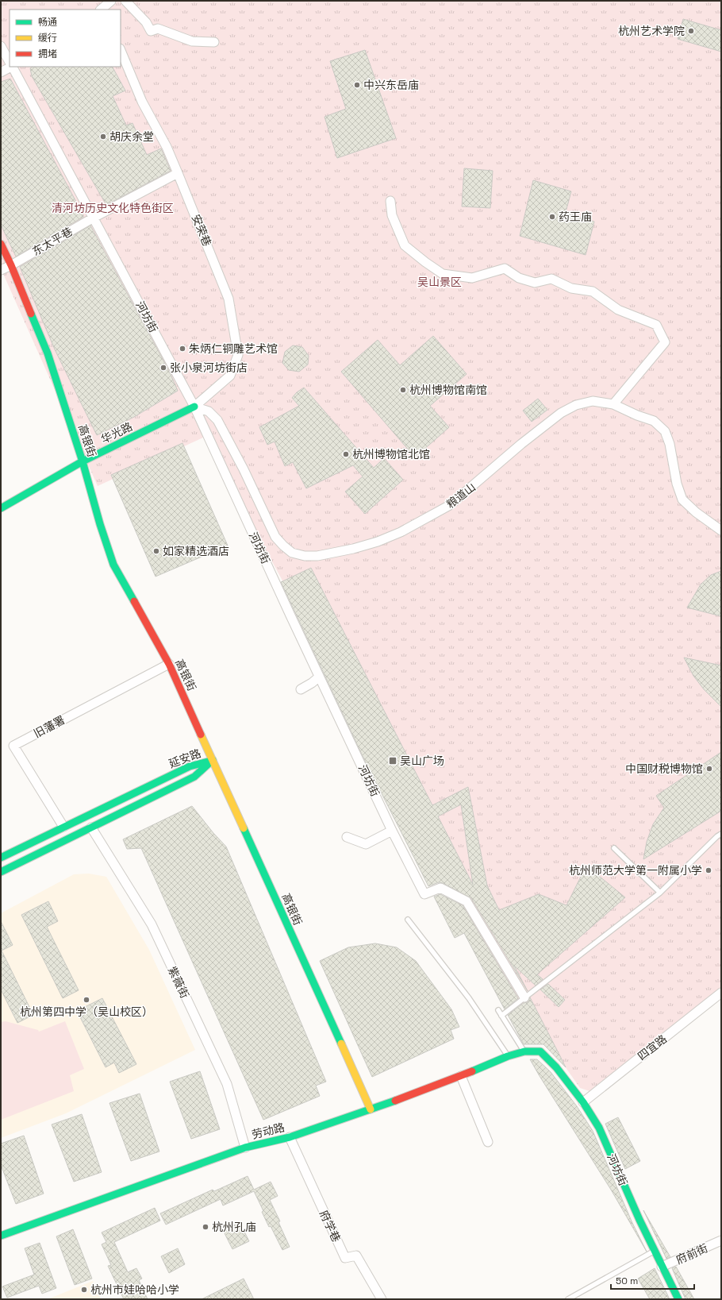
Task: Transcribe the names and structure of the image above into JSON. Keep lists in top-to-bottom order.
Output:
{
  "streets": {
    "street": [
      "安荣巷",
      "东太平巷",
      "河坊街",
      "华光路",
      "高银街",
      "粮道山",
      "旧藩署",
      "延安路",
      "紫薇街",
      "四宜路",
      "劳动路",
      "府学巷",
      "府前街"
    ]
  },
  "crossings": [
    ["安荣巷", "东太平巷"],
    ["安荣巷", "河坊街"],
    ["安荣巷", "华光路"],
    ["安荣巷", "粮道山"],
    ["东太平巷", "河坊街"],
    ["东太平巷", "高银街"],
    ["河坊街", "华光路"],
    ["河坊街", "粮道山"],
    ["河坊街", "四宜路"],
    ["河坊街", "劳动路"],
    ["河坊街", "府前街"],
    ["华光路", "高银街"],
    ["华光路", "粮道山"],
    ["高银街", "旧藩署"],
    ["高银街", "延安路"],
    ["高银街", "劳动路"],
    ["旧藩署", "延安路"],
    ["延安路", "紫薇街"],
    ["紫薇街", "劳动路"],
    ["劳动路", "府学巷"]
  ],
  "parks": ["清河坊历史文化特色街区", "吴山景区"],
  "places": {
    "other": [
      "杭州艺术学院",
      "中兴东岳庙",
      "胡庆余堂",
      "药王庙",
      "朱炳仁铜雕艺术馆",
      "张小泉河坊街店",
      "杭州博物馆南馆",
      "杭州博物馆北馆",
      "如家精选酒店",
      "中国财税博物馆",
      "杭州师范大学第一附属小学",
      "杭州第四中学（吴山校区）",
      "杭州孔庙",
      "杭州市娃哈哈小学"
    ],
    "transit": ["吴山广场"]
  },
  "legend": ["畅通", "缓行", "拥堵"],
  "scale_bar": "50 m"
}
